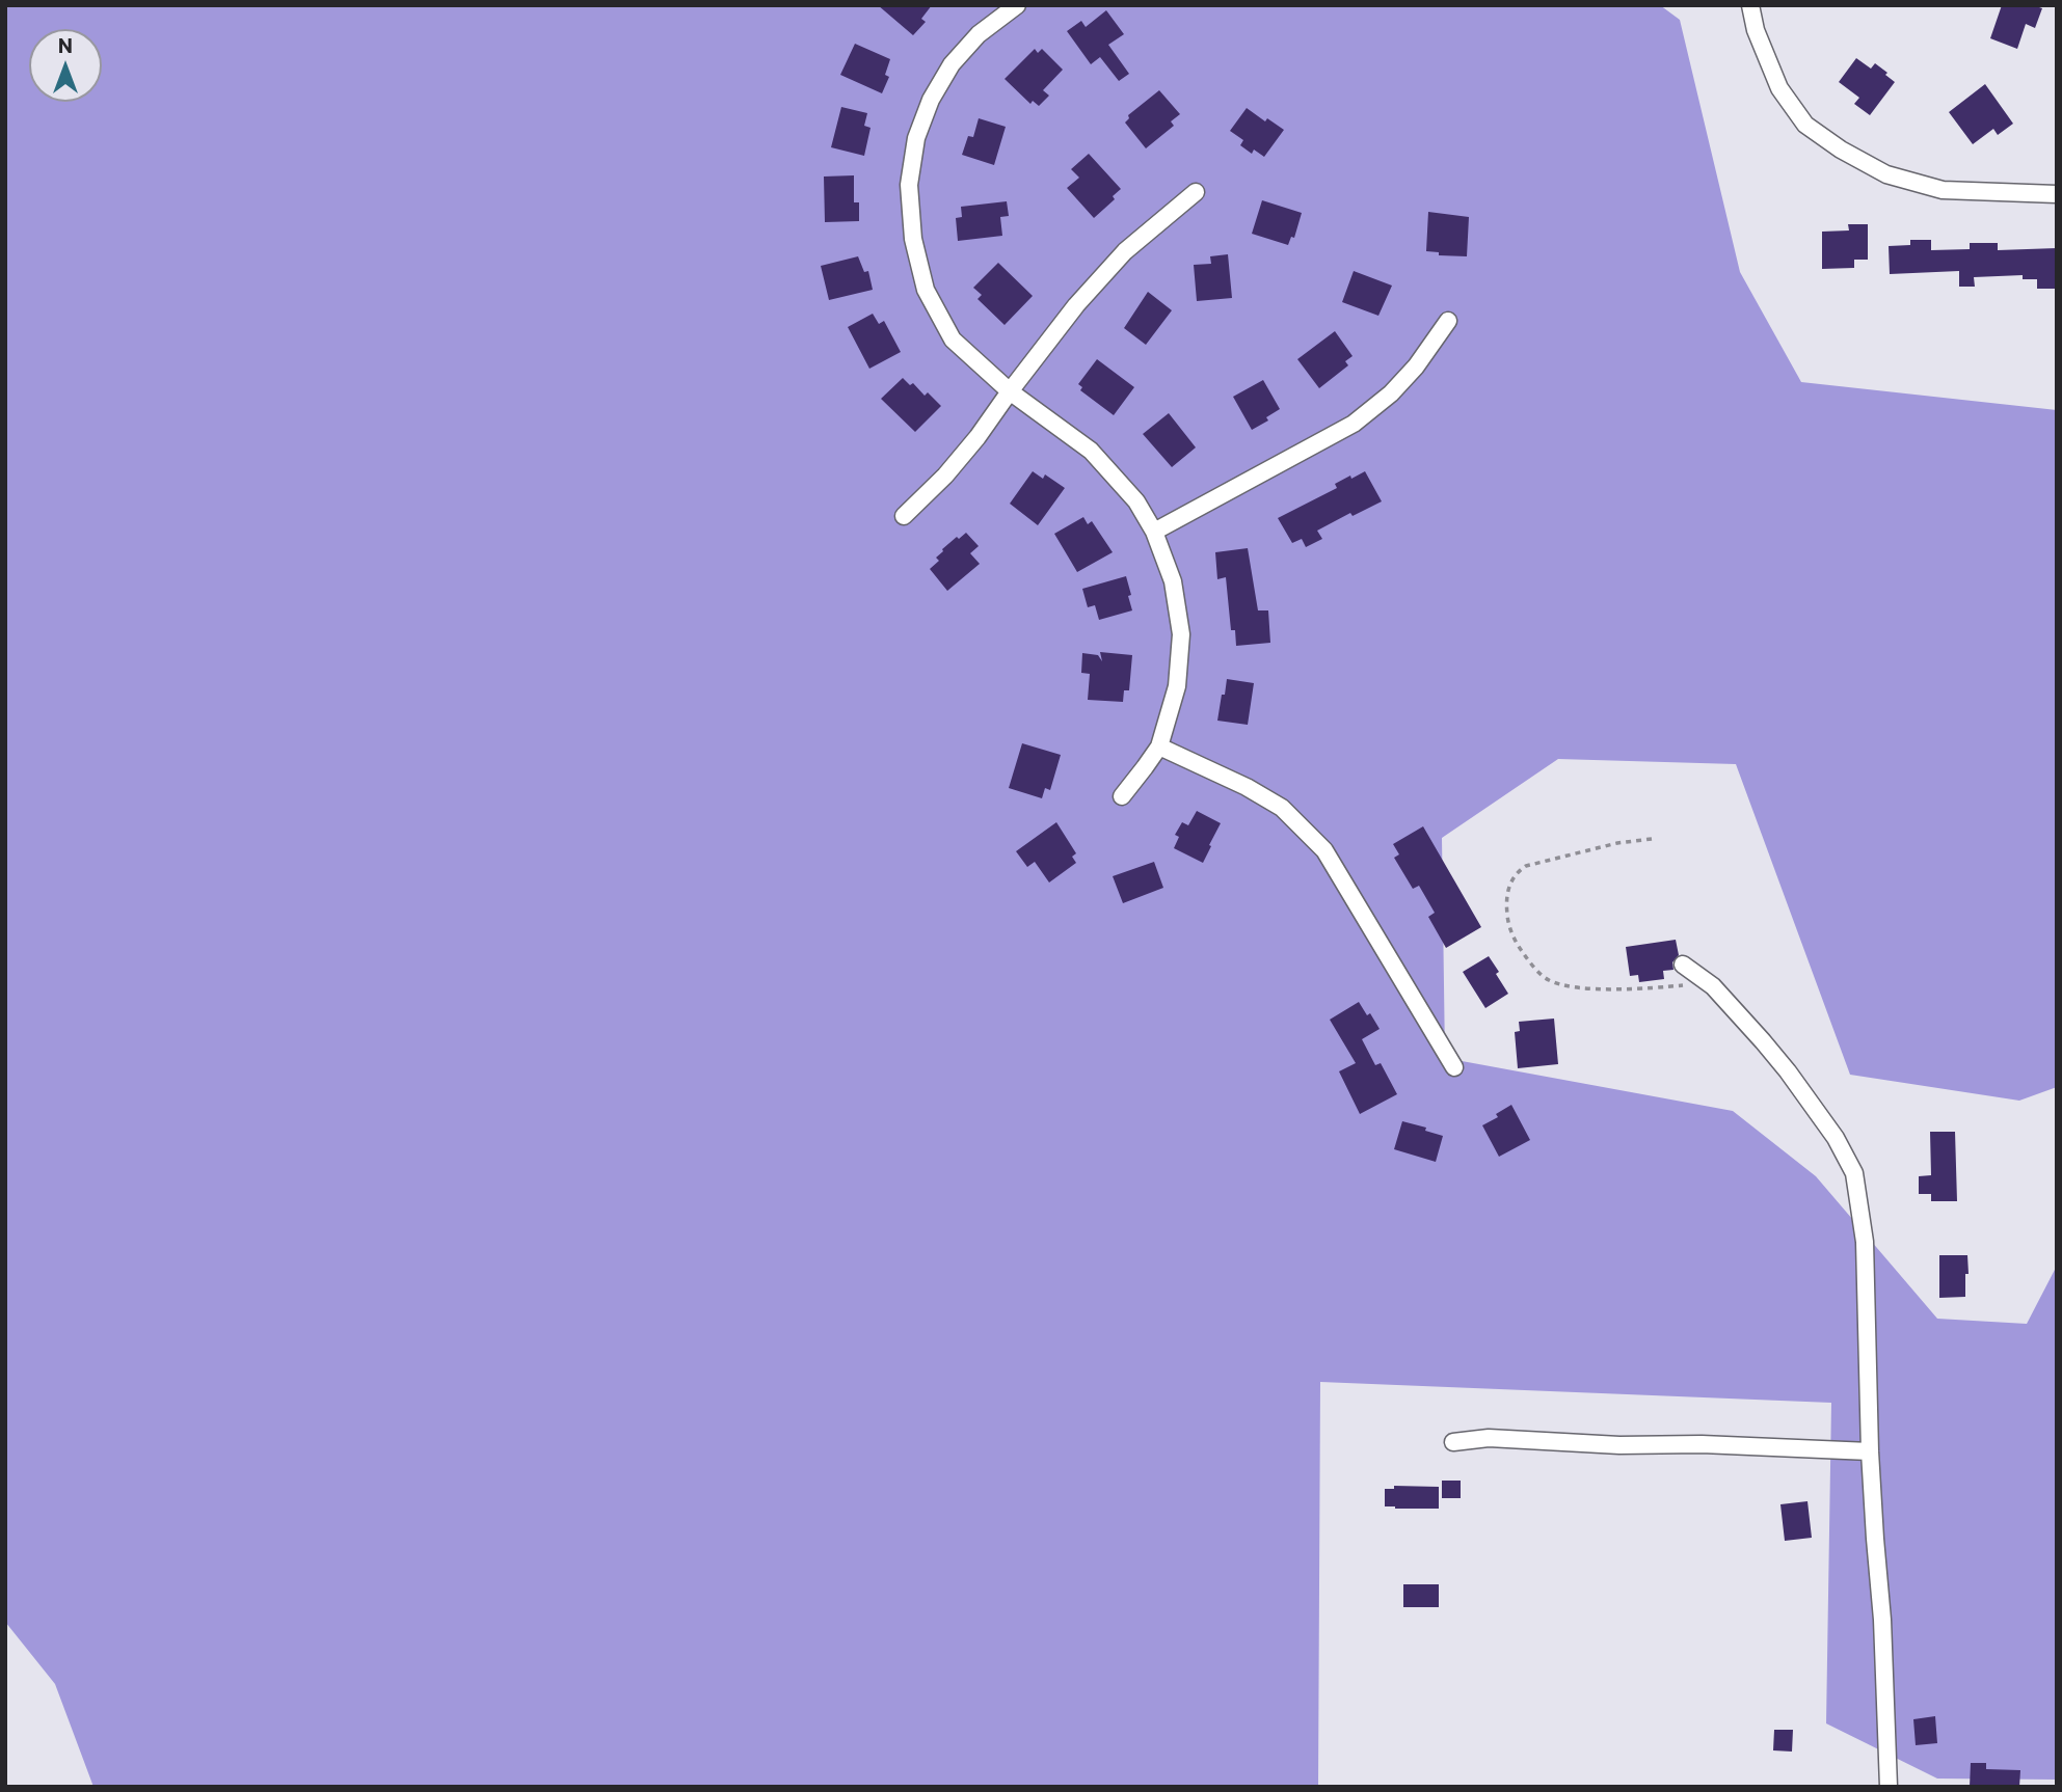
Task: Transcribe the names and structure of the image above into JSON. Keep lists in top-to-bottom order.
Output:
{
  "north": "top"
}
